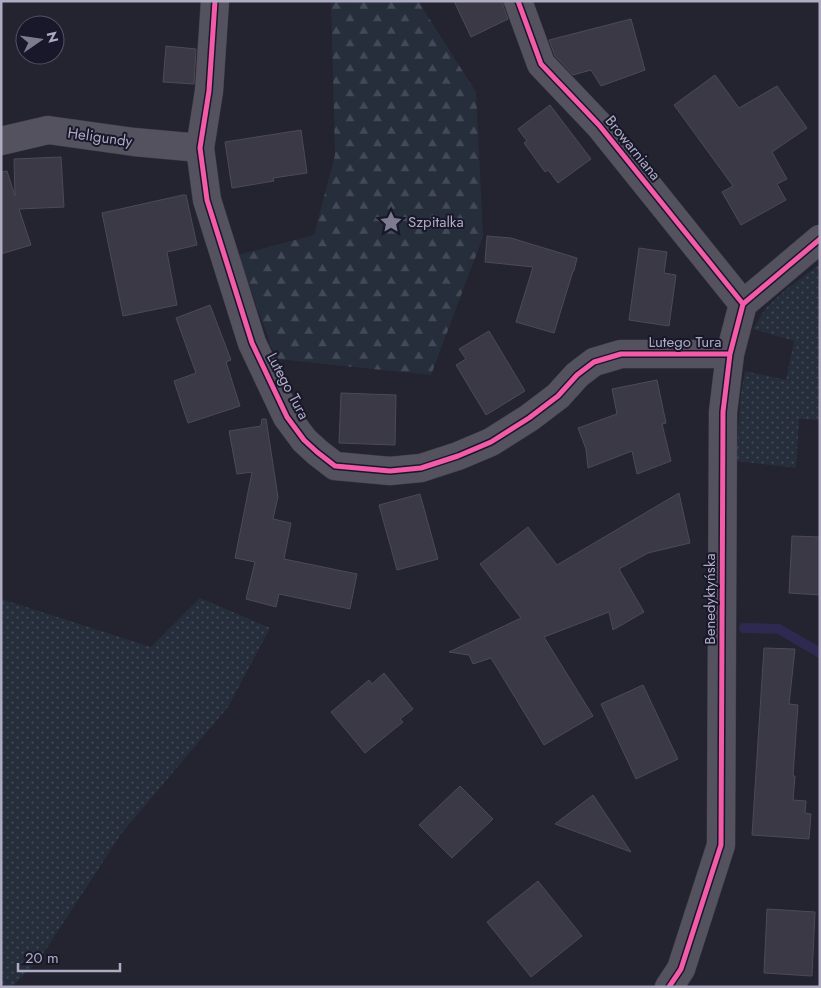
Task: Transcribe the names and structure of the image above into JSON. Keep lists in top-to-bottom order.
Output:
{
  "streets": {
    "street": [
      "Heligundy",
      "Browarniana",
      "Lutego Tura",
      "Benedyktyńska"
    ]
  },
  "crossings": [
    ["Heligundy", "Lutego Tura"],
    ["Browarniana", "Benedyktyńska"],
    ["Lutego Tura", "Benedyktyńska"]
  ],
  "places": {
    "place": ["Szpitalka"]
  },
  "scale_bar": "20 m",
  "north": "right"
}
